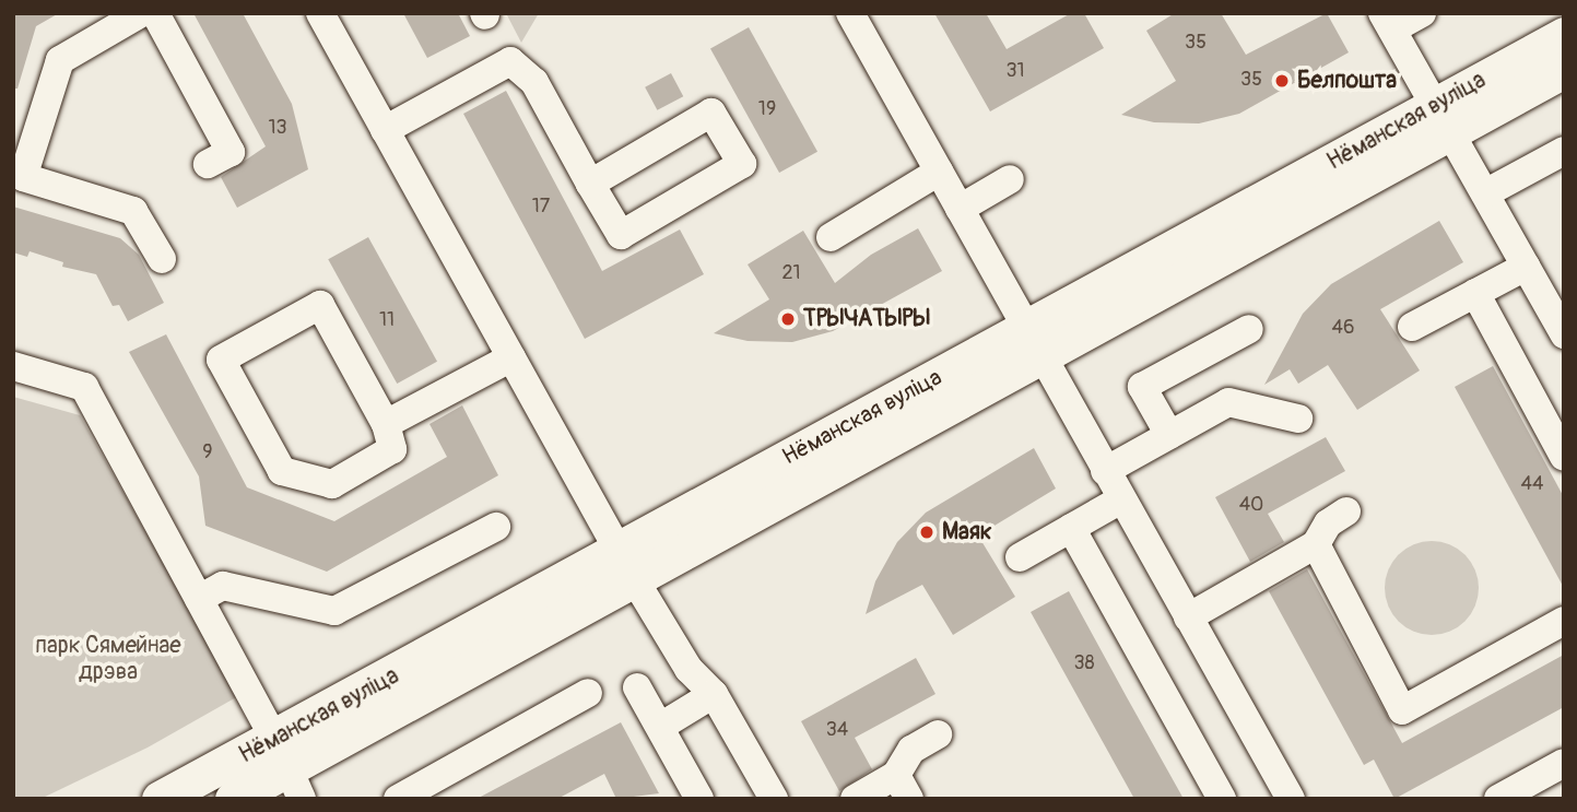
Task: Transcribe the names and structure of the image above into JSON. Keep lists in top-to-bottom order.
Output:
{
  "streets": {
    "main road": ["Нёманская вуліца"]
  },
  "parks": ["парк Сямейнае дрэва"],
  "places": ["Белпошта", "ТРЫЧАТЫРЫ", "Маяк"],
  "house_numbers": [
    "35",
    "31",
    "35",
    "19",
    "13",
    "17",
    "21",
    "11",
    "46",
    "9",
    "44",
    "40",
    "38",
    "34"
  ]
}
